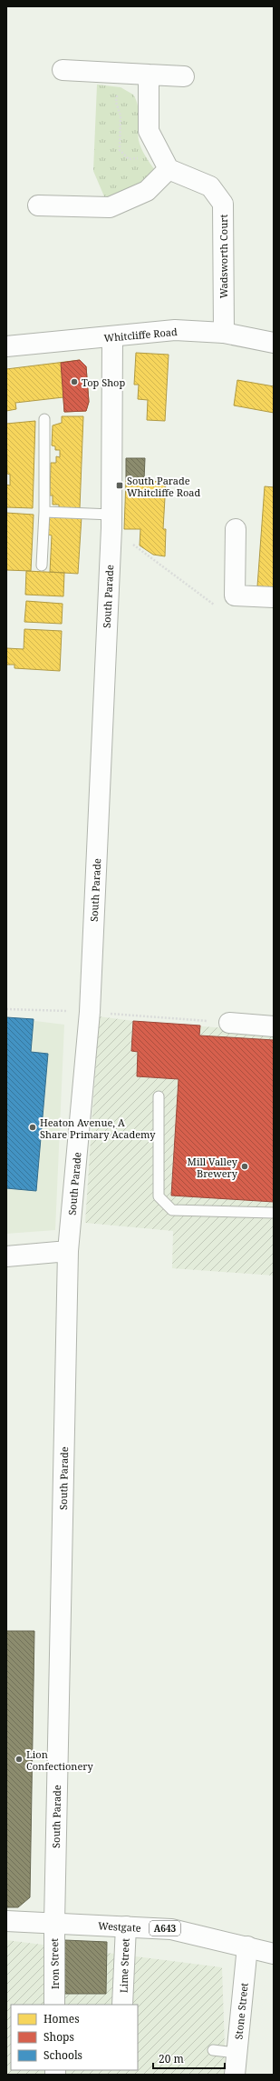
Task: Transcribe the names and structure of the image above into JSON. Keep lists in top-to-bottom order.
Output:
{
  "streets": {
    "street": [
      "Wadsworth Court",
      "Whitcliffe Road",
      "South Parade",
      "Westgate",
      "A643",
      "Iron Street",
      "Lime Street",
      "Stone Street"
    ]
  },
  "crossings": [
    ["Wadsworth Court", "Whitcliffe Road"],
    ["Whitcliffe Road", "South Parade"],
    ["South Parade", "Westgate"],
    ["South Parade", "Iron Street"],
    ["Westgate", "Iron Street"],
    ["Westgate", "Lime Street"],
    ["Westgate", "Stone Street"]
  ],
  "places": {
    "other": [
      "Top Shop",
      "Heaton Avenue, A Share Primary Academy",
      "Mill Valley Brewery",
      "Lion Confectionery"
    ],
    "transit": ["South Parade Whitcliffe Road"]
  },
  "legend": ["Homes", "Shops", "Schools"],
  "scale_bar": "20 m"
}
